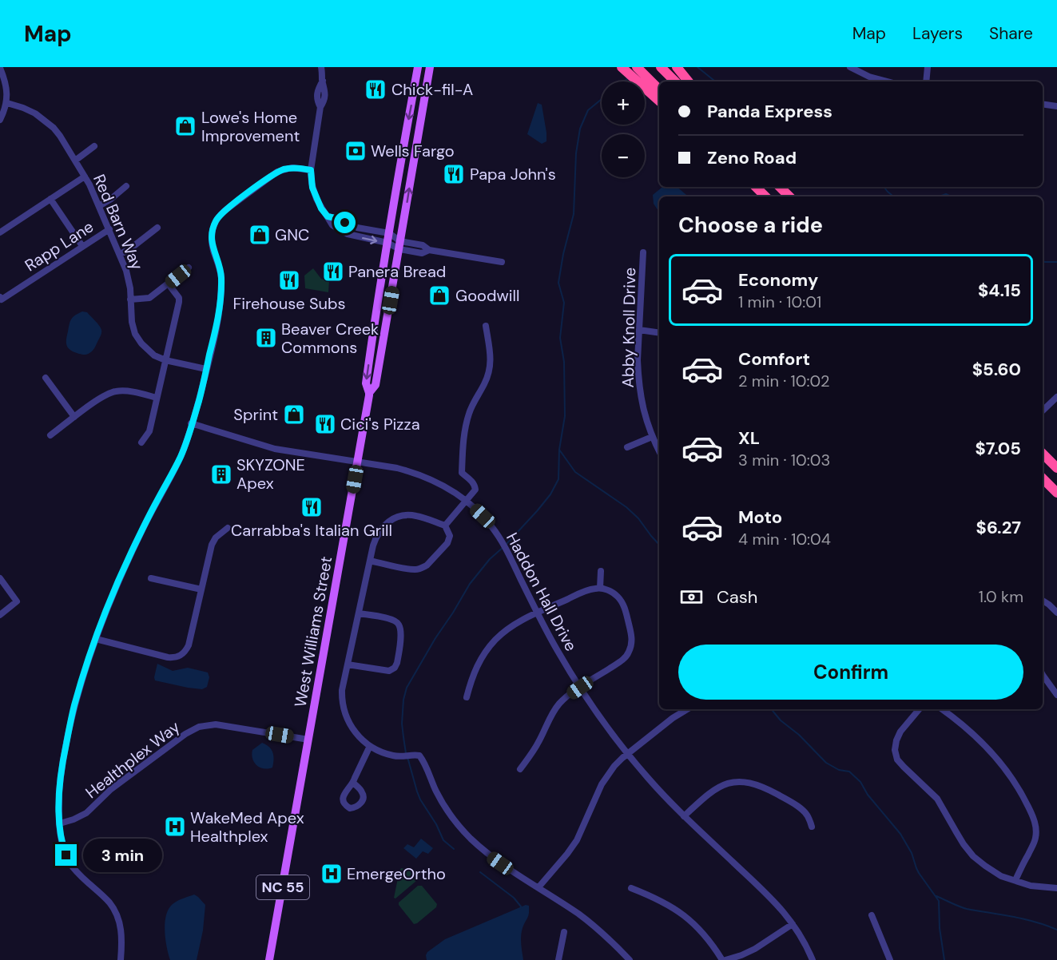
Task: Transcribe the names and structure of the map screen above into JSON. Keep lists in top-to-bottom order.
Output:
{
  "streets": {
    "main road": ["West Williams Street", "NC 55"],
    "street": [
      "Red Barn Way",
      "Rapp Lane",
      "Abby Knoll Drive",
      "Haddon Hall Drive",
      "Healthplex Way"
    ]
  },
  "crossings": [
    ["Red Barn Way", "Rapp Lane"],
    ["Haddon Hall Drive", "West Williams Street"],
    ["West Williams Street", "Healthplex Way"]
  ],
  "places": {
    "restaurant": [
      "Chick-fil-A",
      "Papa John's",
      "Panera Bread",
      "Firehouse Subs",
      "Cici's Pizza",
      "Carrabba's Italian Grill"
    ],
    "shop": [
      "Lowe's Home Improvement",
      "GNC",
      "Goodwill",
      "Sprint"
    ],
    "bank": ["Wells Fargo"],
    "building": ["Beaver Creek Commons", "SKYZONE Apex"],
    "hospital": ["WakeMed Apex Healthplex", "EmergeOrtho"]
  },
  "page": {
    "header": "Map",
    "nav": ["Map", "Layers", "Share"],
    "map_buttons": ["+", "−"],
    "banner": ["Panda Express", "Zeno Road"],
    "heading": "Choose a ride",
    "list": [
      {
        "name": "Economy",
        "note": "1 min · 10:01",
        "value": "$4.15"
      },
      {
        "name": "Comfort",
        "note": "2 min · 10:02",
        "value": "$5.60"
      },
      {
        "name": "XL",
        "note": "3 min · 10:03",
        "value": "$7.05"
      },
      {
        "name": "Moto",
        "note": "4 min · 10:04",
        "value": "$6.27"
      }
    ],
    "pay": ["Cash", "1.0 km"],
    "buttons": "Confirm",
    "bubble": "3 min"
  }
}
